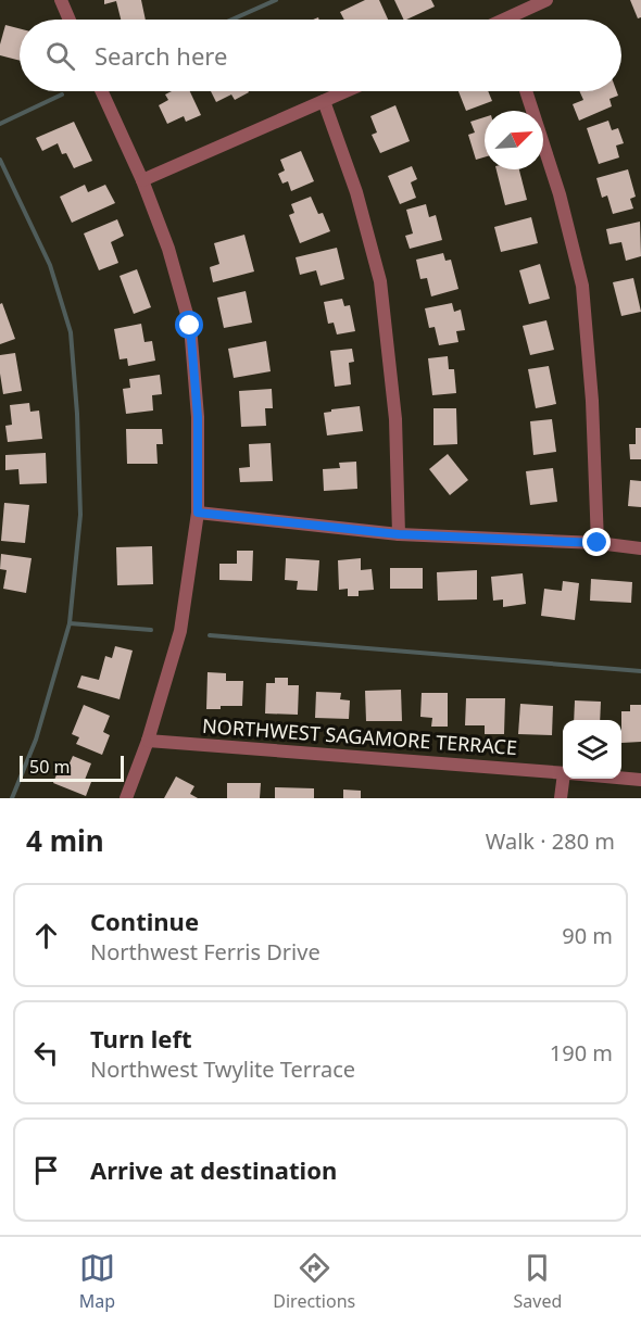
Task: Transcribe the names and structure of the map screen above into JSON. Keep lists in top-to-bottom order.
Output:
{
  "streets": {
    "street": ["NORTHWEST SAGAMORE TERRACE"]
  },
  "scale_bar": "50 m",
  "north": "top right",
  "page": {
    "search": "Search here",
    "scale": "50 m",
    "heading": ["4 min", "Walk · 280 m"],
    "list": [
      ["Continue", "Northwest Ferris Drive", "90 m"],
      ["Turn left", "Northwest Twylite Terrace", "190 m"],
      "Arrive at destination"
    ],
    "nav": ["Map", "Directions", "Saved"]
  }
}
